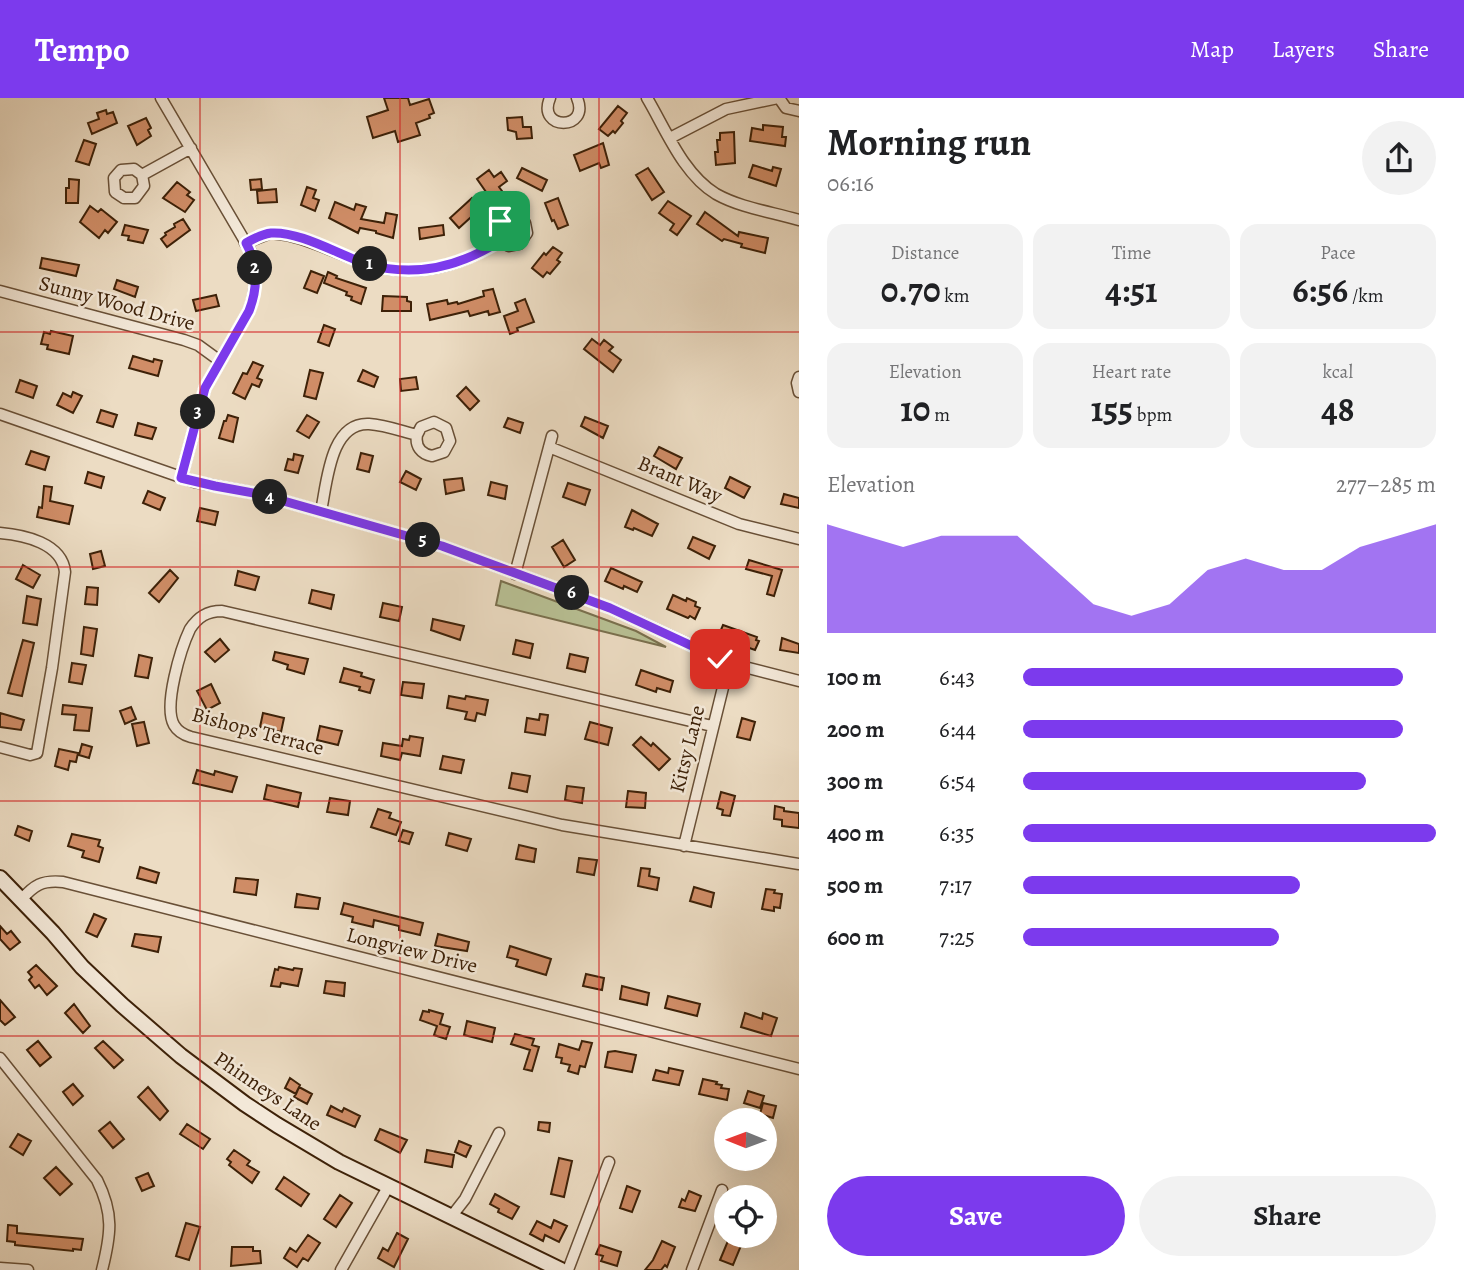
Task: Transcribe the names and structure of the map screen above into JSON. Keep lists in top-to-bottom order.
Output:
{
  "streets": {
    "main road": ["Phinneys Lane"],
    "street": [
      "Sunny Wood Drive",
      "Brant Way",
      "Bishops Terrace",
      "Kitsy Lane",
      "Longview Drive"
    ]
  },
  "crossings": [
    ["Bishops Terrace", "Kitsy Lane"],
    ["Longview Drive", "Phinneys Lane"]
  ],
  "north": "left",
  "page": {
    "header": "Tempo",
    "nav": ["Map", "Layers", "Share"],
    "heading": ["Morning run", "06:16"],
    "stats": [
      ["Distance", "0.70 km"],
      ["Time", "4:51"],
      ["Pace", "6:56 /km"],
      ["Elevation", "10 m"],
      ["Heart rate", "155 bpm"],
      ["kcal", "48"]
    ],
    "pins": [
      "1",
      "2",
      "3",
      "4",
      "5",
      "6"
    ],
    "chart": ["Elevation", "277–285 m"],
    "list": [
      {
        "name": "100 m",
        "note": "6:43"
      },
      {
        "name": "200 m",
        "note": "6:44"
      },
      {
        "name": "300 m",
        "note": "6:54"
      },
      {
        "name": "400 m",
        "note": "6:35"
      },
      {
        "name": "500 m",
        "note": "7:17"
      },
      {
        "name": "600 m",
        "note": "7:25"
      }
    ],
    "buttons": ["Save", "Share"]
  }
}
